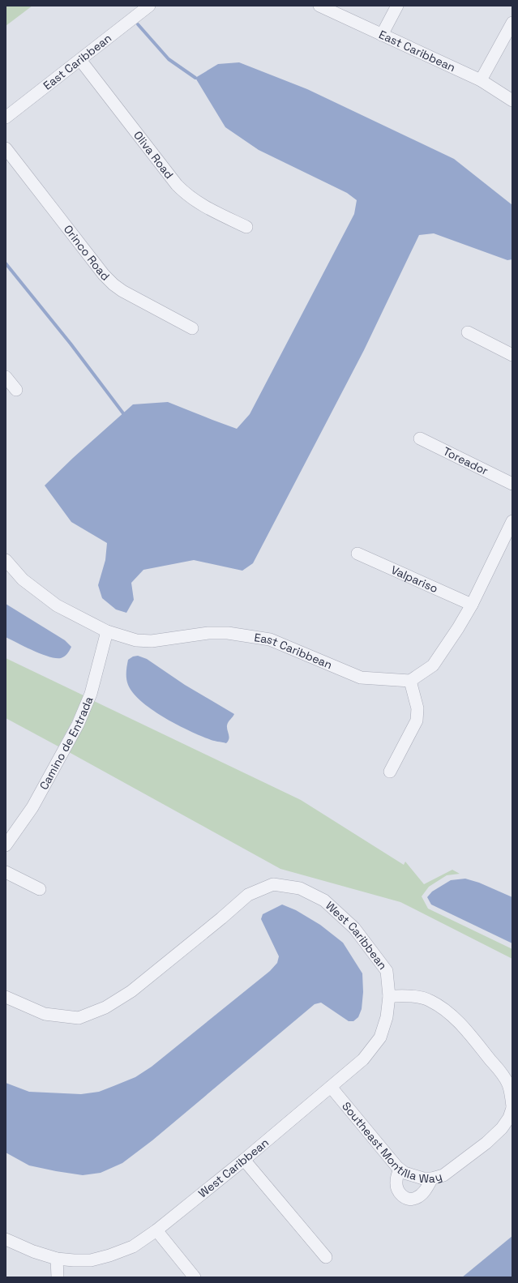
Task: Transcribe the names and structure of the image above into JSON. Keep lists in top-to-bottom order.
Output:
{
  "streets": {
    "street": [
      "East Caribbean",
      "Oliva Road",
      "Orinco Road",
      "Toreador",
      "Valpariso",
      "Camino de Entrada",
      "West Caribbean",
      "Southeast Montilla Way"
    ]
  },
  "crossings": [
    ["East Caribbean", "Oliva Road"],
    ["East Caribbean", "Camino de Entrada"],
    ["West Caribbean", "Southeast Montilla Way"]
  ]
}
